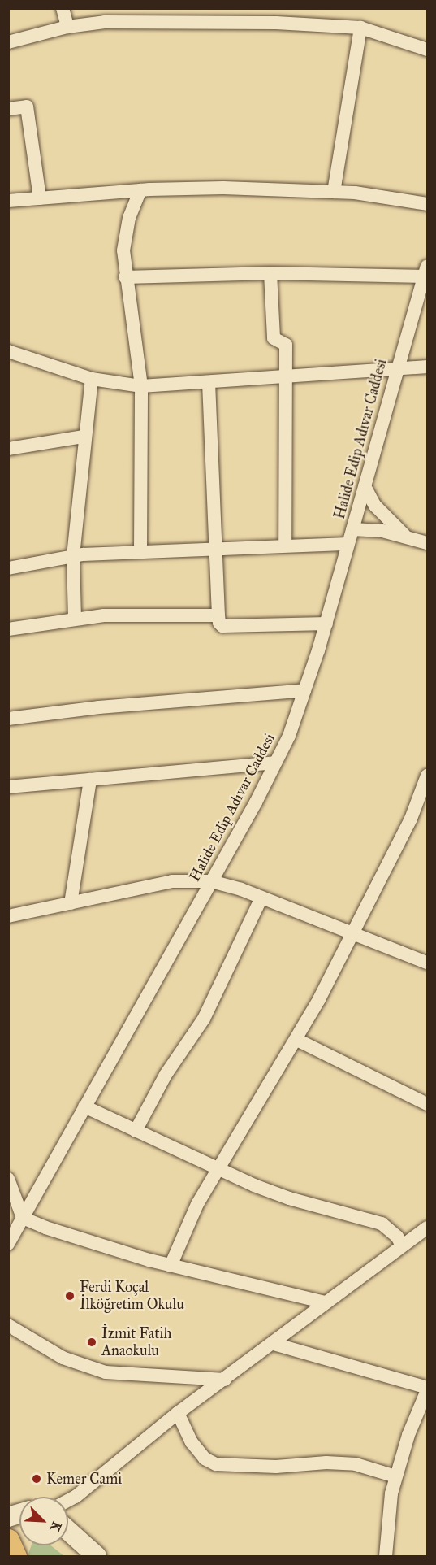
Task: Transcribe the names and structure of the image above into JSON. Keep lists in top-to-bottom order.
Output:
{
  "streets": {
    "street": ["Halide Edip Adıvar Caddesi"]
  },
  "places": ["Ferdi Koçal İlköğretim Okulu", "İzmit Fatih Anaokulu", "Kemer Cami"],
  "north": "bottom right"
}
